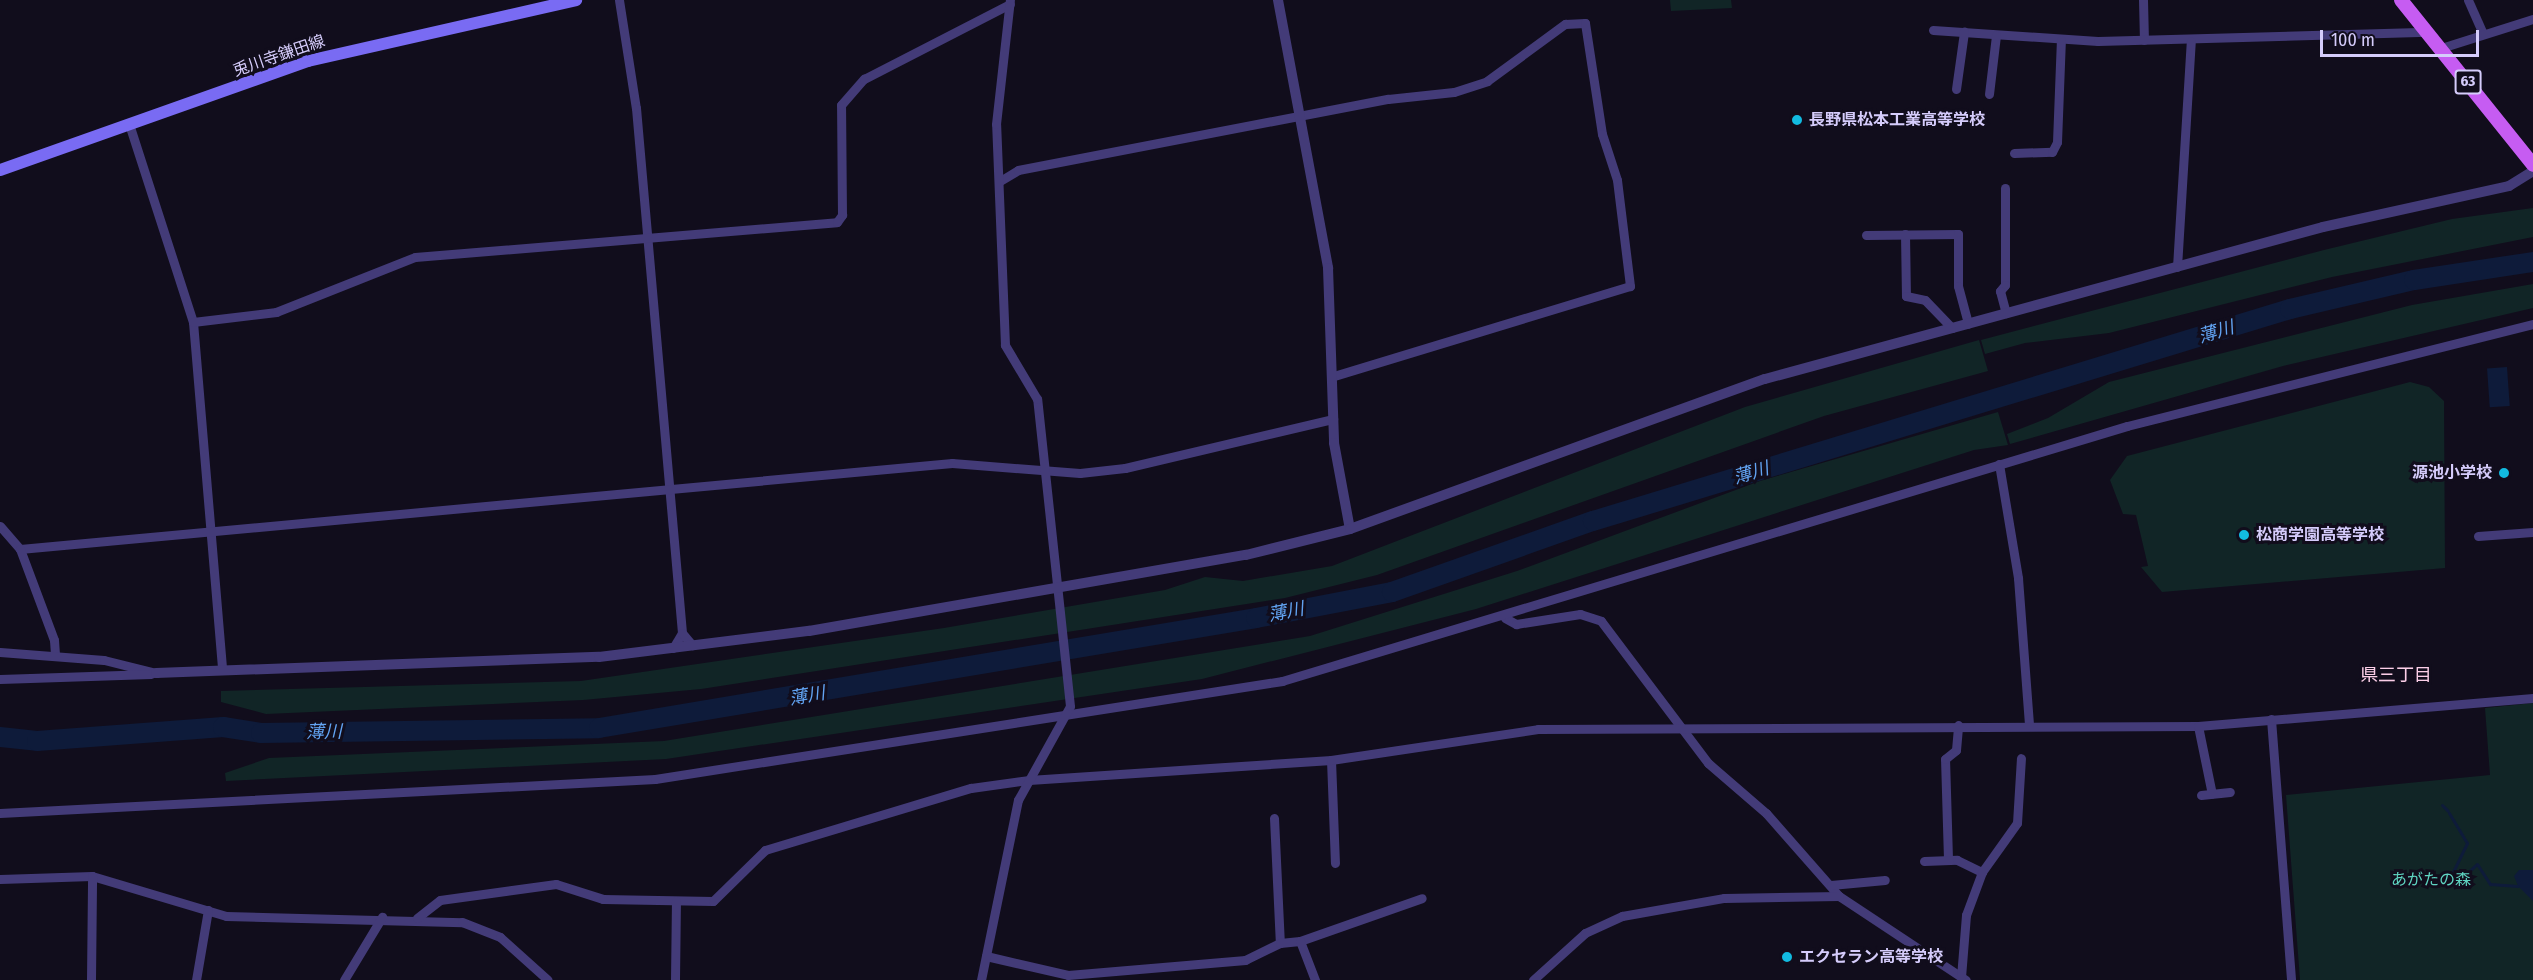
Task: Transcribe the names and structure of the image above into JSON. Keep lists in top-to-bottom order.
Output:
{
  "streets": {
    "main road": ["兎川寺鎌田線", "63"]
  },
  "districts": ["県三丁目"],
  "water": ["薄川"],
  "parks": ["あがたの森"],
  "places": [
    "長野県松本工業高等学校",
    "源池小学校",
    "松商学園高等学校",
    "エクセラン高等学校"
  ],
  "scale_bar": "100 m"
}
